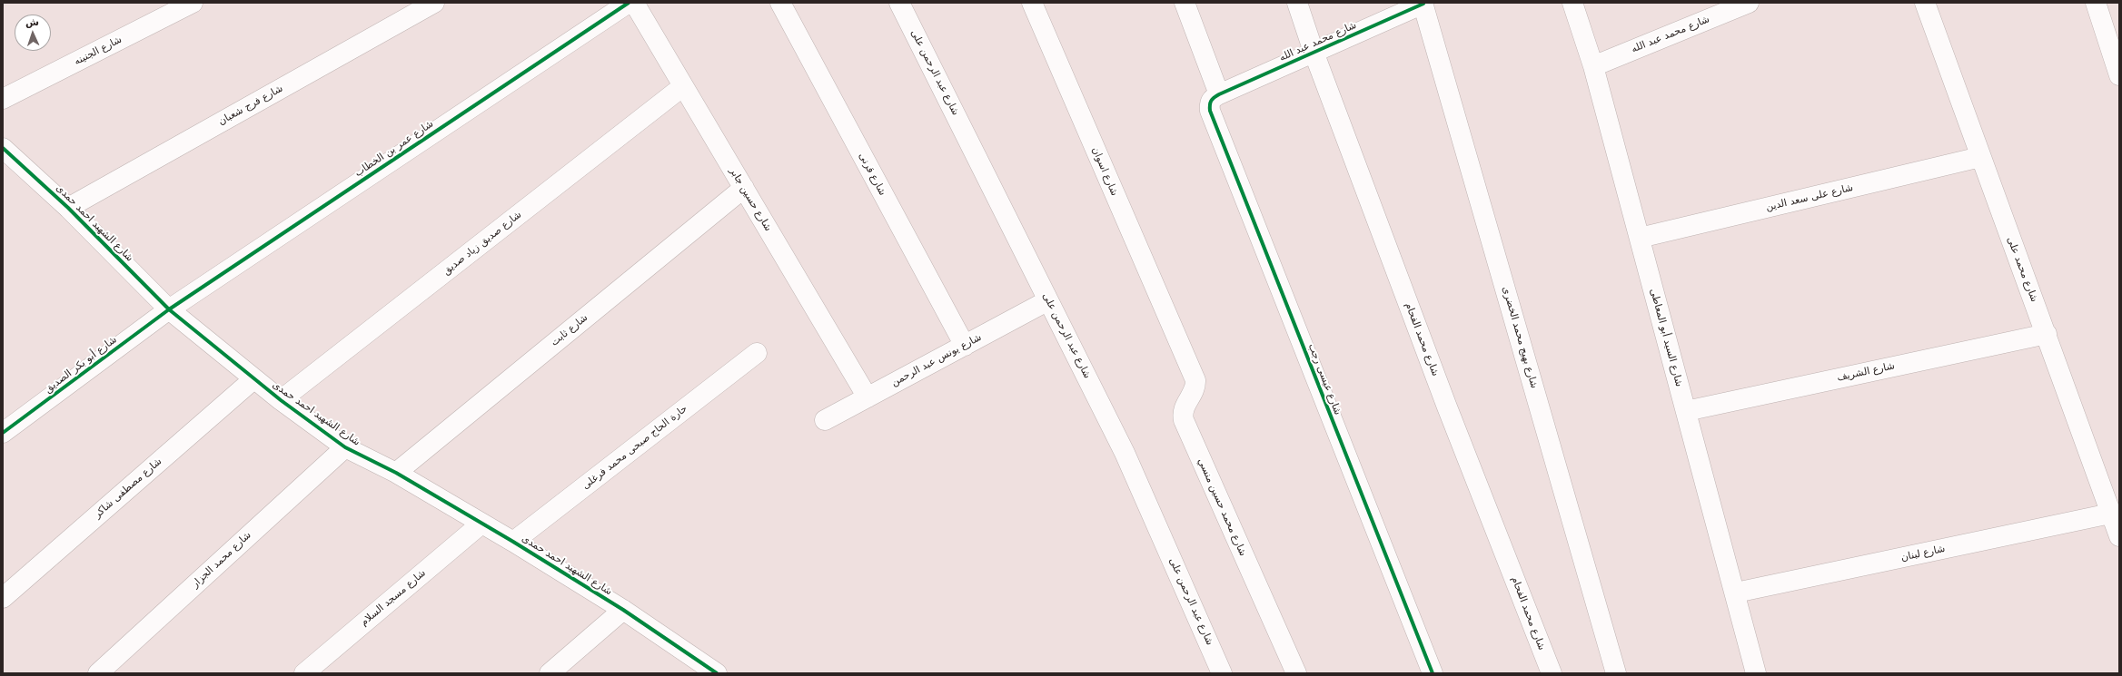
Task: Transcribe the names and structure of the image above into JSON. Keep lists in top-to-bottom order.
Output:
{
  "streets": {
    "street": [
      "شارع محمد عبد الله",
      "شارع الجنينه",
      "شارع عبد الرحمن على",
      "شارع فرج شعبان",
      "شارع عمر بن الخطاب",
      "شارع اسوان",
      "شارع قرنى",
      "شارع على سعد الدين",
      "شارع حسين جابر",
      "شارع الشهيد احمد حمدى",
      "شارع صديق زياد صديق",
      "شارع محمد على",
      "شارع ثابت",
      "شارع بهيج محمد الخضرى",
      "شارع السيد أبو المعاطى",
      "شارع محمد الفحام",
      "شارع يونس عبد الرحمن",
      "شارع أبو بكر الصديق",
      "شارع الشريف",
      "شارع عيسى رجب",
      "حارة الحاج صبحى محمد فرغلى",
      "شارع مصطفى شاكر",
      "شارع محمد حسين منسي",
      "شارع لبنان",
      "شارع محمد الجزار",
      "شارع مسجد السلام"
    ]
  },
  "crossings": [
    ["شارع محمد عبد الله", "شارع بهيج محمد الخضرى"],
    ["شارع محمد عبد الله", "شارع السيد أبو المعاطى"],
    ["شارع محمد عبد الله", "شارع محمد الفحام"],
    ["شارع محمد عبد الله", "شارع عيسى رجب"],
    ["شارع عبد الرحمن على", "شارع يونس عبد الرحمن"],
    ["شارع فرج شعبان", "شارع الشهيد احمد حمدى"],
    ["شارع عمر بن الخطاب", "شارع الشهيد احمد حمدى"],
    ["شارع عمر بن الخطاب", "شارع أبو بكر الصديق"],
    ["شارع اسوان", "شارع محمد حسين منسي"],
    ["شارع قرنى", "شارع يونس عبد الرحمن"],
    ["شارع على سعد الدين", "شارع محمد على"],
    ["شارع على سعد الدين", "شارع السيد أبو المعاطى"],
    ["شارع حسين جابر", "شارع صديق زياد صديق"],
    ["شارع حسين جابر", "شارع ثابت"],
    ["شارع حسين جابر", "شارع يونس عبد الرحمن"],
    ["شارع الشهيد احمد حمدى", "شارع صديق زياد صديق"],
    ["شارع الشهيد احمد حمدى", "شارع ثابت"],
    ["شارع الشهيد احمد حمدى", "شارع أبو بكر الصديق"],
    ["شارع الشهيد احمد حمدى", "حارة الحاج صبحى محمد فرغلى"],
    ["شارع الشهيد احمد حمدى", "شارع مصطفى شاكر"],
    ["شارع الشهيد احمد حمدى", "شارع محمد الجزار"],
    ["شارع الشهيد احمد حمدى", "شارع مسجد السلام"],
    ["شارع محمد على", "شارع الشريف"],
    ["شارع محمد على", "شارع لبنان"],
    ["شارع السيد أبو المعاطى", "شارع الشريف"],
    ["شارع السيد أبو المعاطى", "شارع لبنان"]
  ],
  "north": "top"
}
